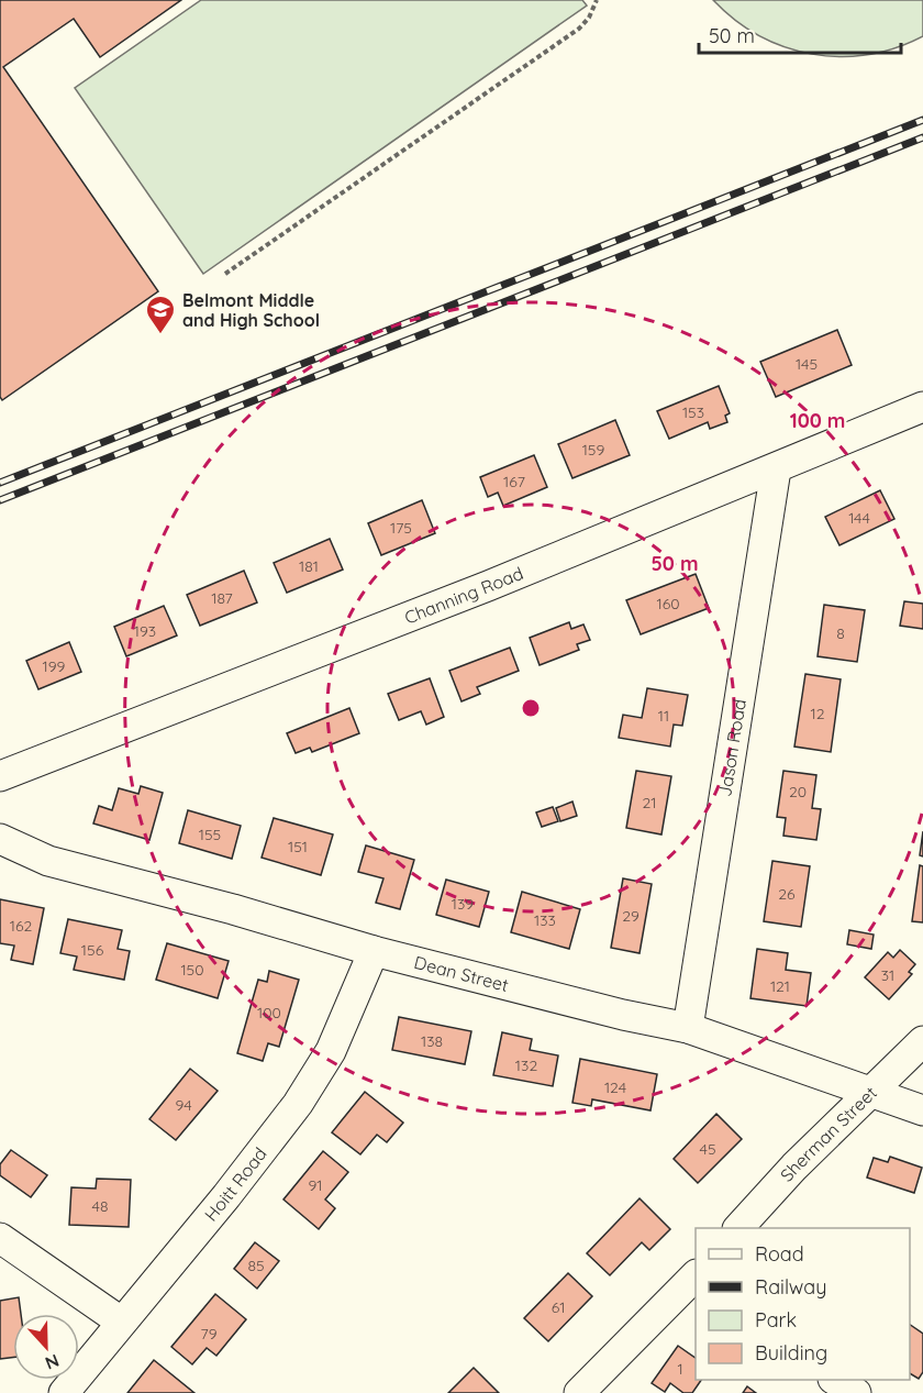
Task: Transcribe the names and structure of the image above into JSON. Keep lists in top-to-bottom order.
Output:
{
  "streets": {
    "street": [
      "Channing Road",
      "Jason Road",
      "Dean Street",
      "Sherman Street",
      "Hoitt Road"
    ]
  },
  "crossings": [
    ["Channing Road", "Jason Road"],
    ["Jason Road", "Dean Street"],
    ["Dean Street", "Sherman Street"],
    ["Dean Street", "Hoitt Road"]
  ],
  "places": {
    "school or university": ["Belmont Middle and High School"]
  },
  "house_numbers": [
    "145",
    "153",
    "159",
    "167",
    "144",
    "175",
    "181",
    "187",
    "160",
    "193",
    "8",
    "199",
    "12",
    "11",
    "20",
    "21",
    "155",
    "151",
    "26",
    "139",
    "29",
    "133",
    "162",
    "156",
    "150",
    "31",
    "121",
    "100",
    "138",
    "132",
    "124",
    "94",
    "45",
    "91",
    "48",
    "85",
    "61",
    "79",
    "1"
  ],
  "legend": [
    "Road",
    "Railway",
    "Park",
    "Building"
  ],
  "scale_bar": "50 m",
  "north": "bottom",
  "rings": ["100 m", "50 m"]
}
